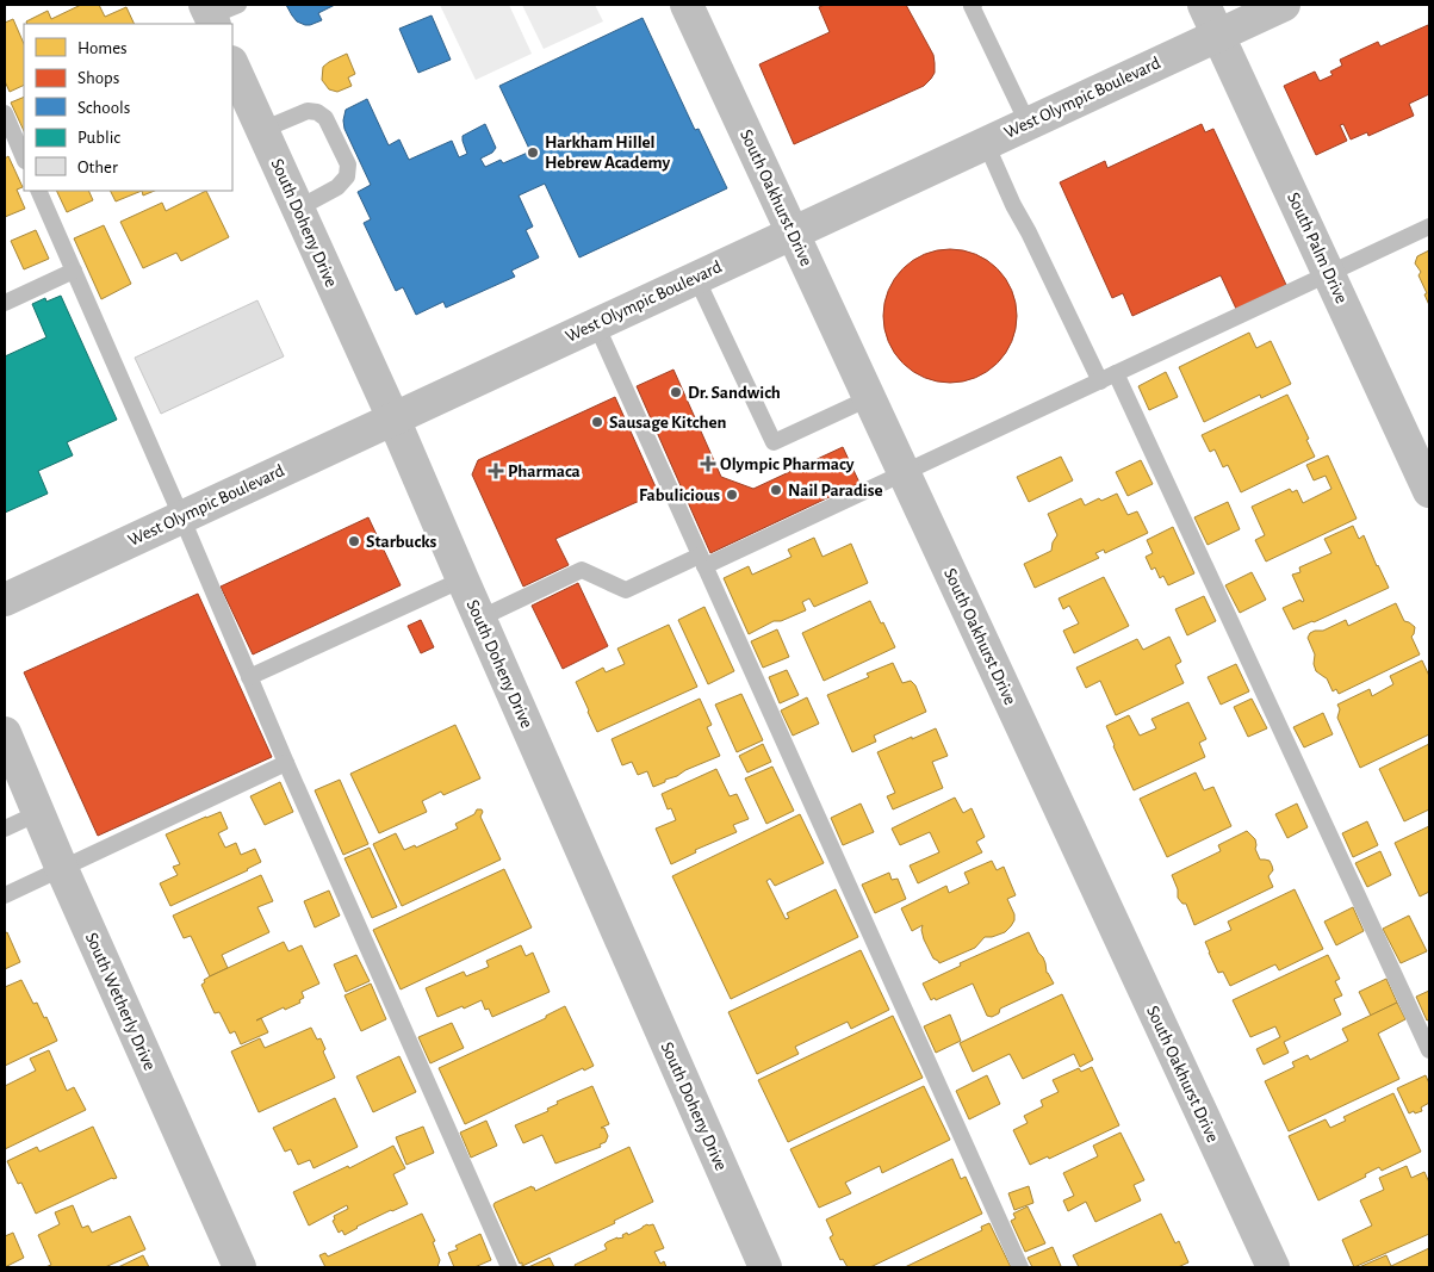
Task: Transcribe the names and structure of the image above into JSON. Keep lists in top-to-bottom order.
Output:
{
  "streets": {
    "street": [
      "West Olympic Boulevard",
      "South Oakhurst Drive",
      "South Doheny Drive",
      "South Palm Drive",
      "South Wetherly Drive"
    ]
  },
  "crossings": [
    ["West Olympic Boulevard", "South Oakhurst Drive"],
    ["West Olympic Boulevard", "South Doheny Drive"],
    ["West Olympic Boulevard", "South Palm Drive"]
  ],
  "places": {
    "other": [
      "Harkham Hillel Hebrew Academy",
      "Dr. Sandwich",
      "Sausage Kitchen",
      "Nail Paradise",
      "Fabulicious",
      "Starbucks"
    ],
    "health": ["Olympic Pharmacy", "Pharmaca"]
  },
  "legend": [
    "Homes",
    "Shops",
    "Schools",
    "Public",
    "Other"
  ]
}
